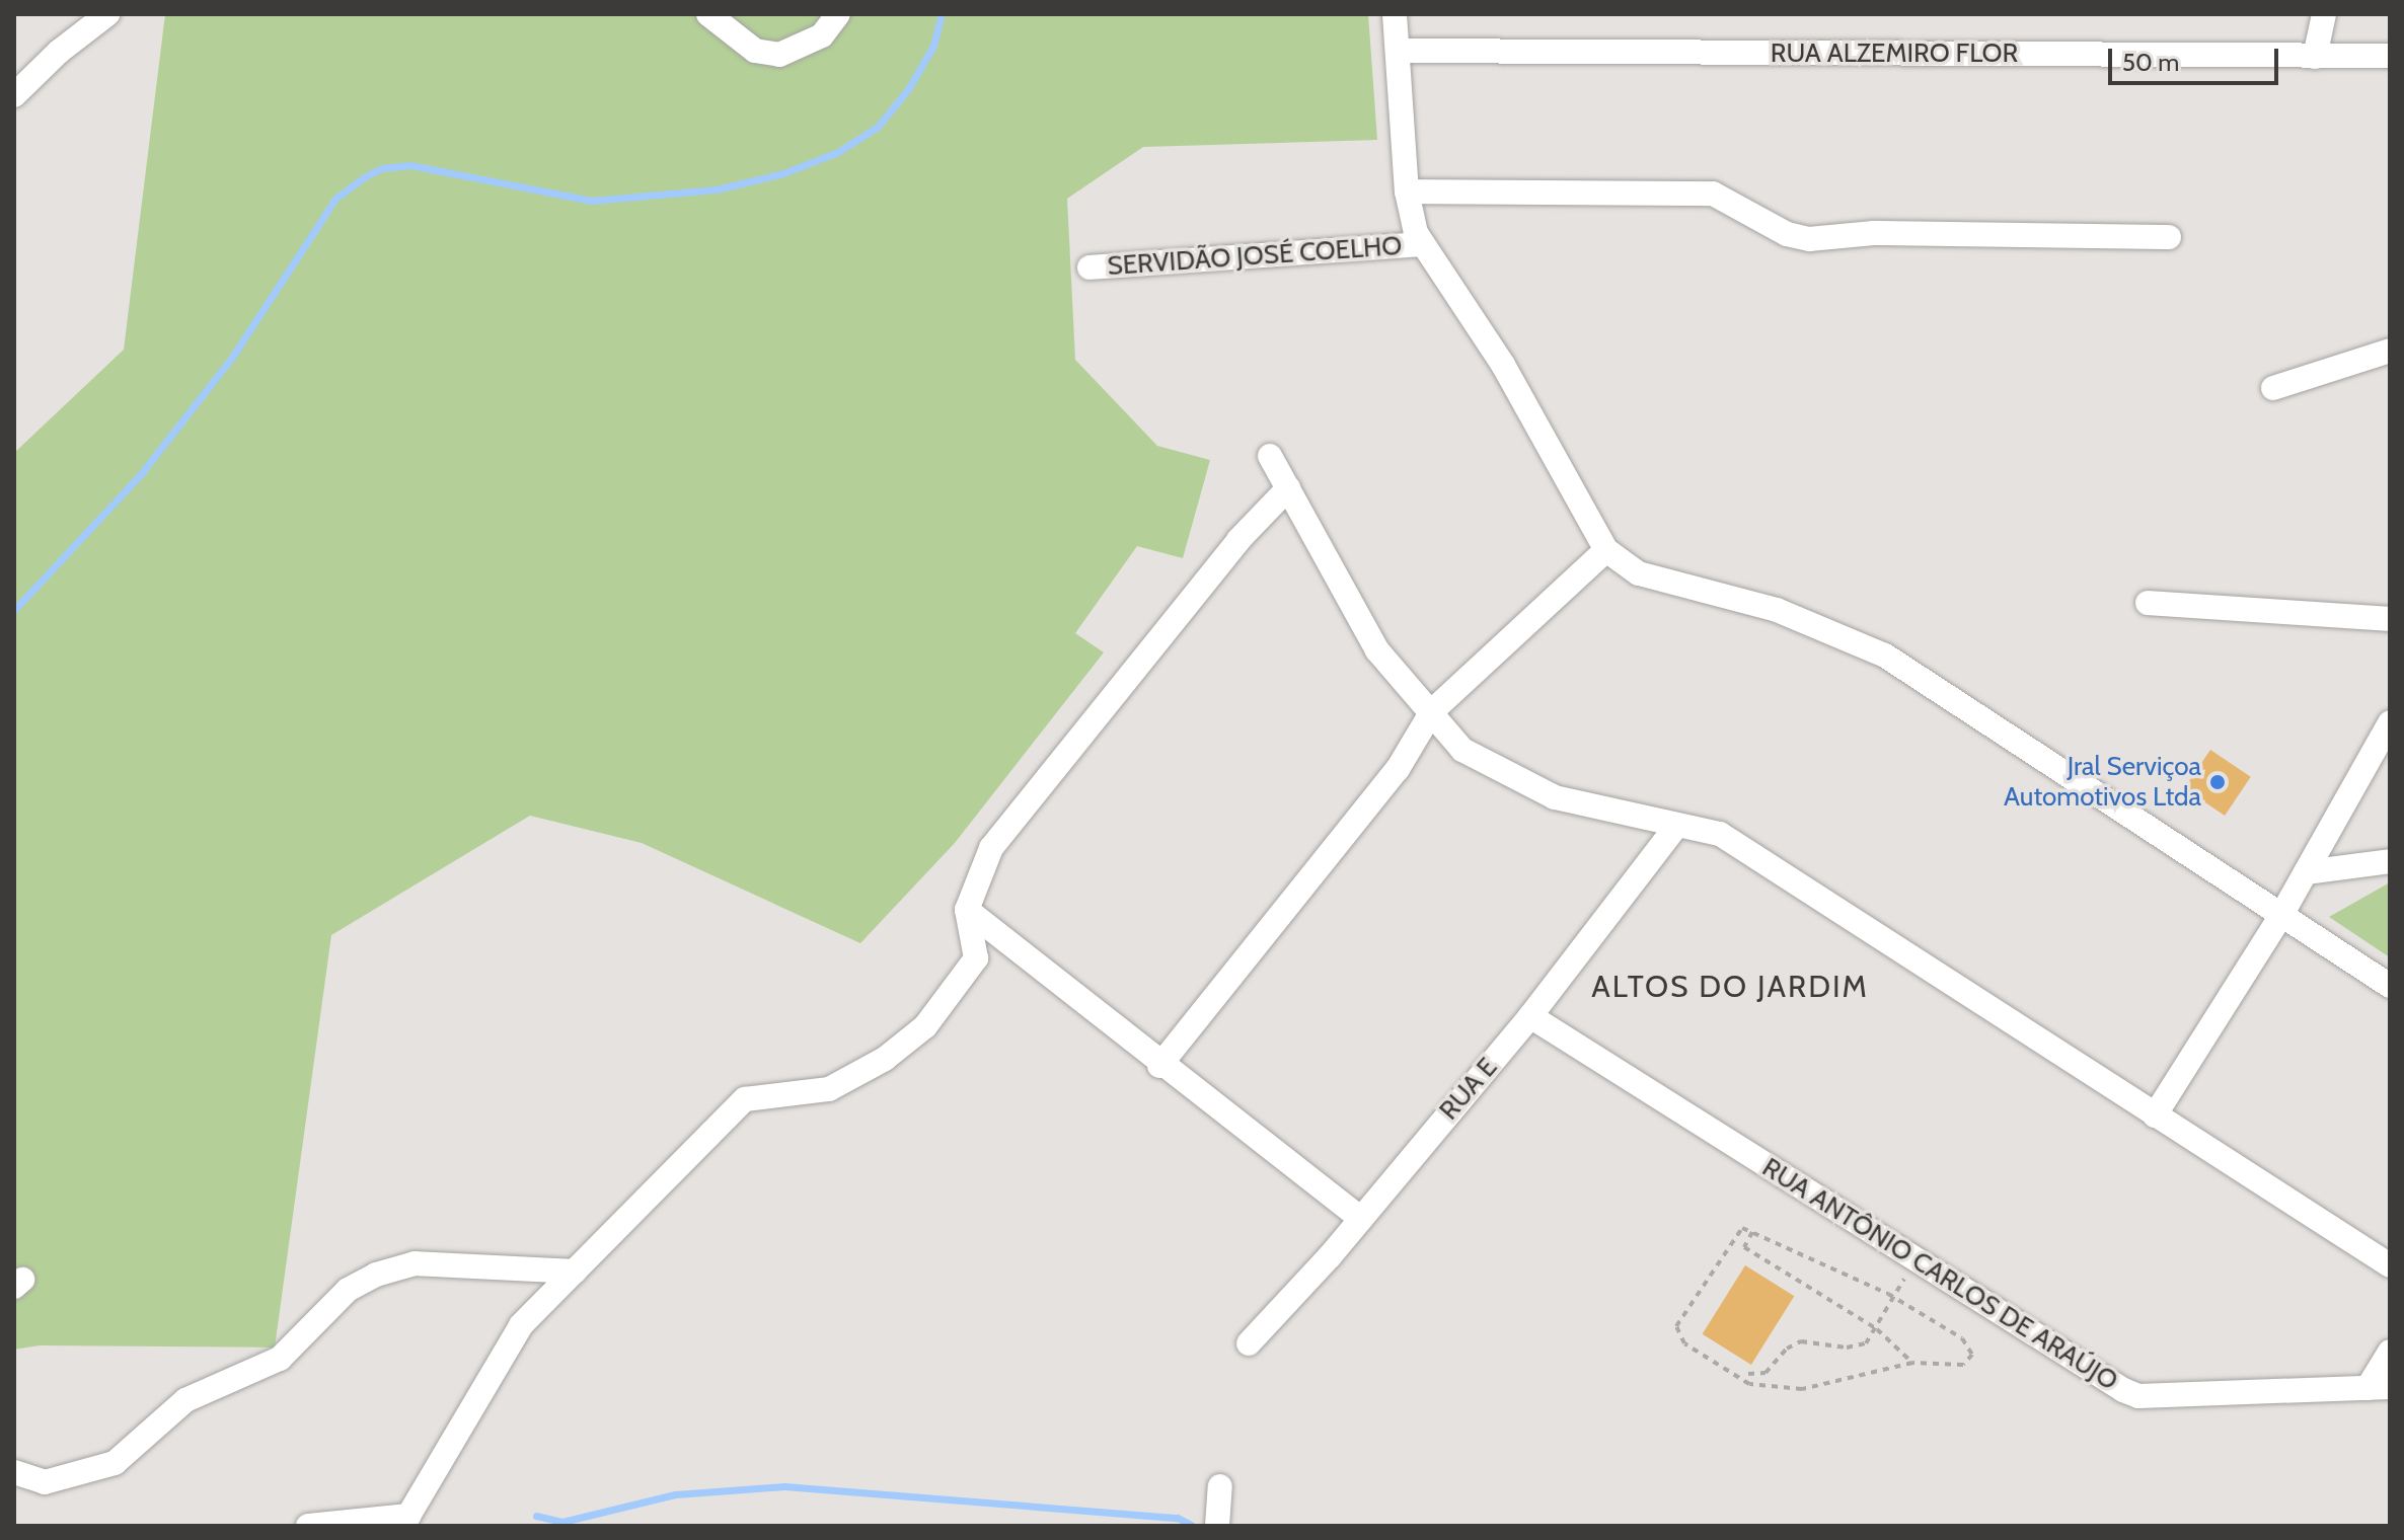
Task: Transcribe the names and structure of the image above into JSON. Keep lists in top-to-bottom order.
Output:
{
  "streets": {
    "street": [
      "RUA ALZEMIRO FLOR",
      "SERVIDÃO JOSÉ COELHO",
      "RUA E",
      "RUA ANTÔNIO CARLOS DE ARAÚJO"
    ]
  },
  "crossings": [
    ["RUA E", "RUA ANTÔNIO CARLOS DE ARAÚJO"]
  ],
  "districts": ["ALTOS DO JARDIM"],
  "places": ["Jral Serviçoa Automotivos Ltda"],
  "scale_bar": "50 m"
}
